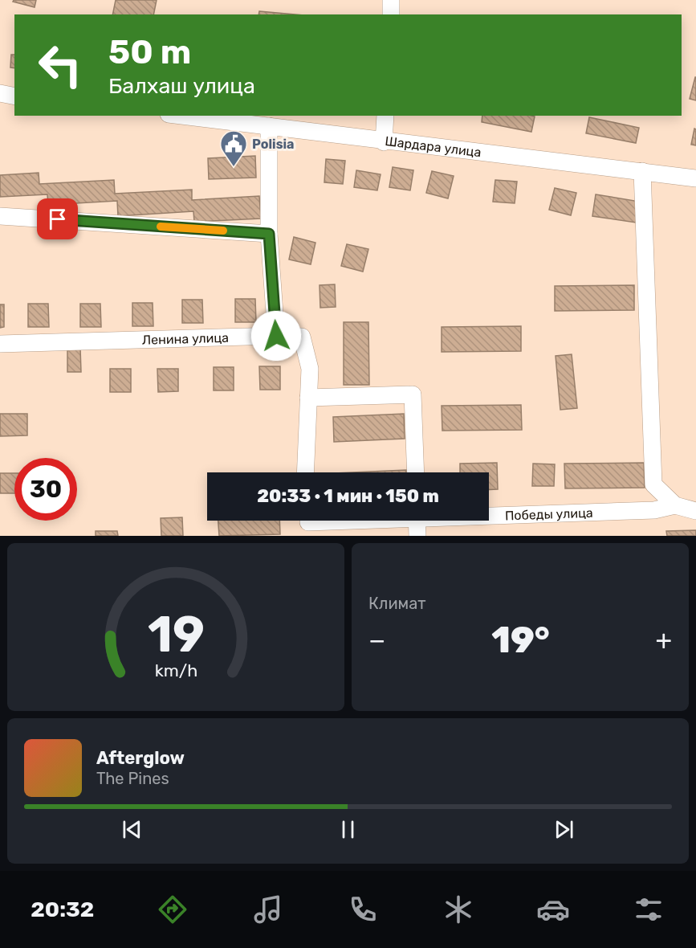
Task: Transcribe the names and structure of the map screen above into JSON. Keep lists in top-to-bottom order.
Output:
{
  "streets": {
    "street": ["Шардара улица", "Ленина улица", "Победы улица"]
  },
  "places": {
    "public building": ["Polisia"]
  },
  "page": {
    "turn": ["50 m", "Балхаш улица"],
    "limit": "30",
    "trip": "20:33 · 1 мин · 150 m",
    "tile": "Климат",
    "heat": ["−", "19°", "+"],
    "song": ["Afterglow", "The Pines"],
    "tabs": "20:32",
    "gauge": ["19", "km/h"]
  }
}
